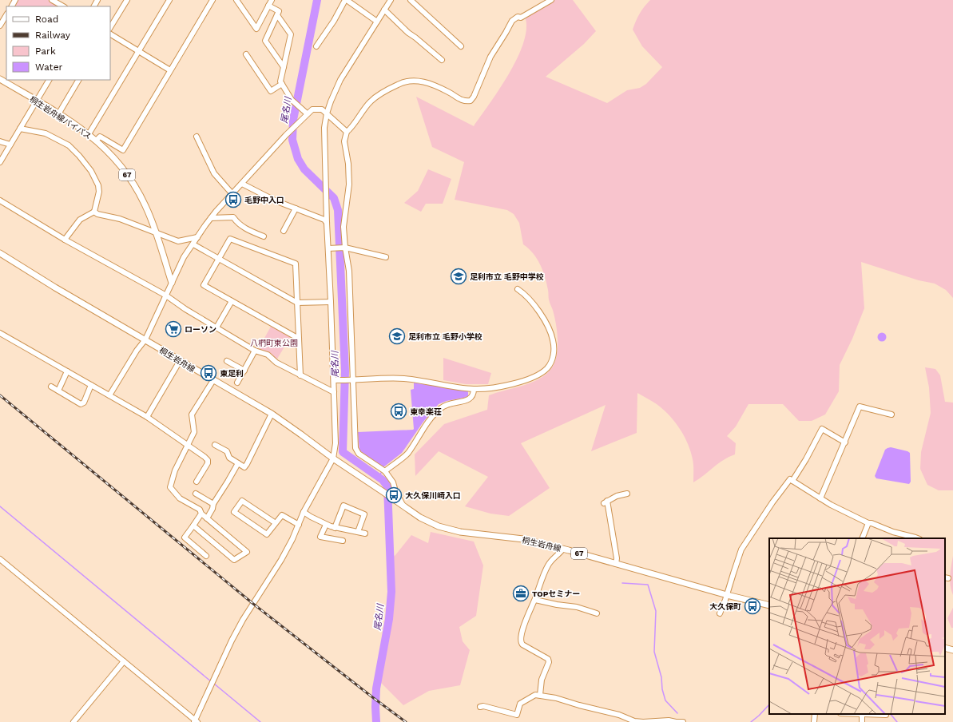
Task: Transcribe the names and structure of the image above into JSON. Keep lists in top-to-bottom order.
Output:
{
  "streets": {
    "main road": ["桐生岩舟線バイパス", "67", "桐生岩舟線"]
  },
  "water": ["尾名川"],
  "parks": ["八椚町東公園"],
  "places": {
    "bus stop": [
      "毛野中入口",
      "東足利",
      "東幸楽荘",
      "大久保川崎入口",
      "大久保町"
    ],
    "school or university": ["足利市立 毛野中学校", "足利市立 毛野小学校"],
    "supermarket": ["ローソン"],
    "office": ["TOPセミナー"]
  },
  "legend": [
    "Road",
    "Railway",
    "Park",
    "Water"
  ]
}
